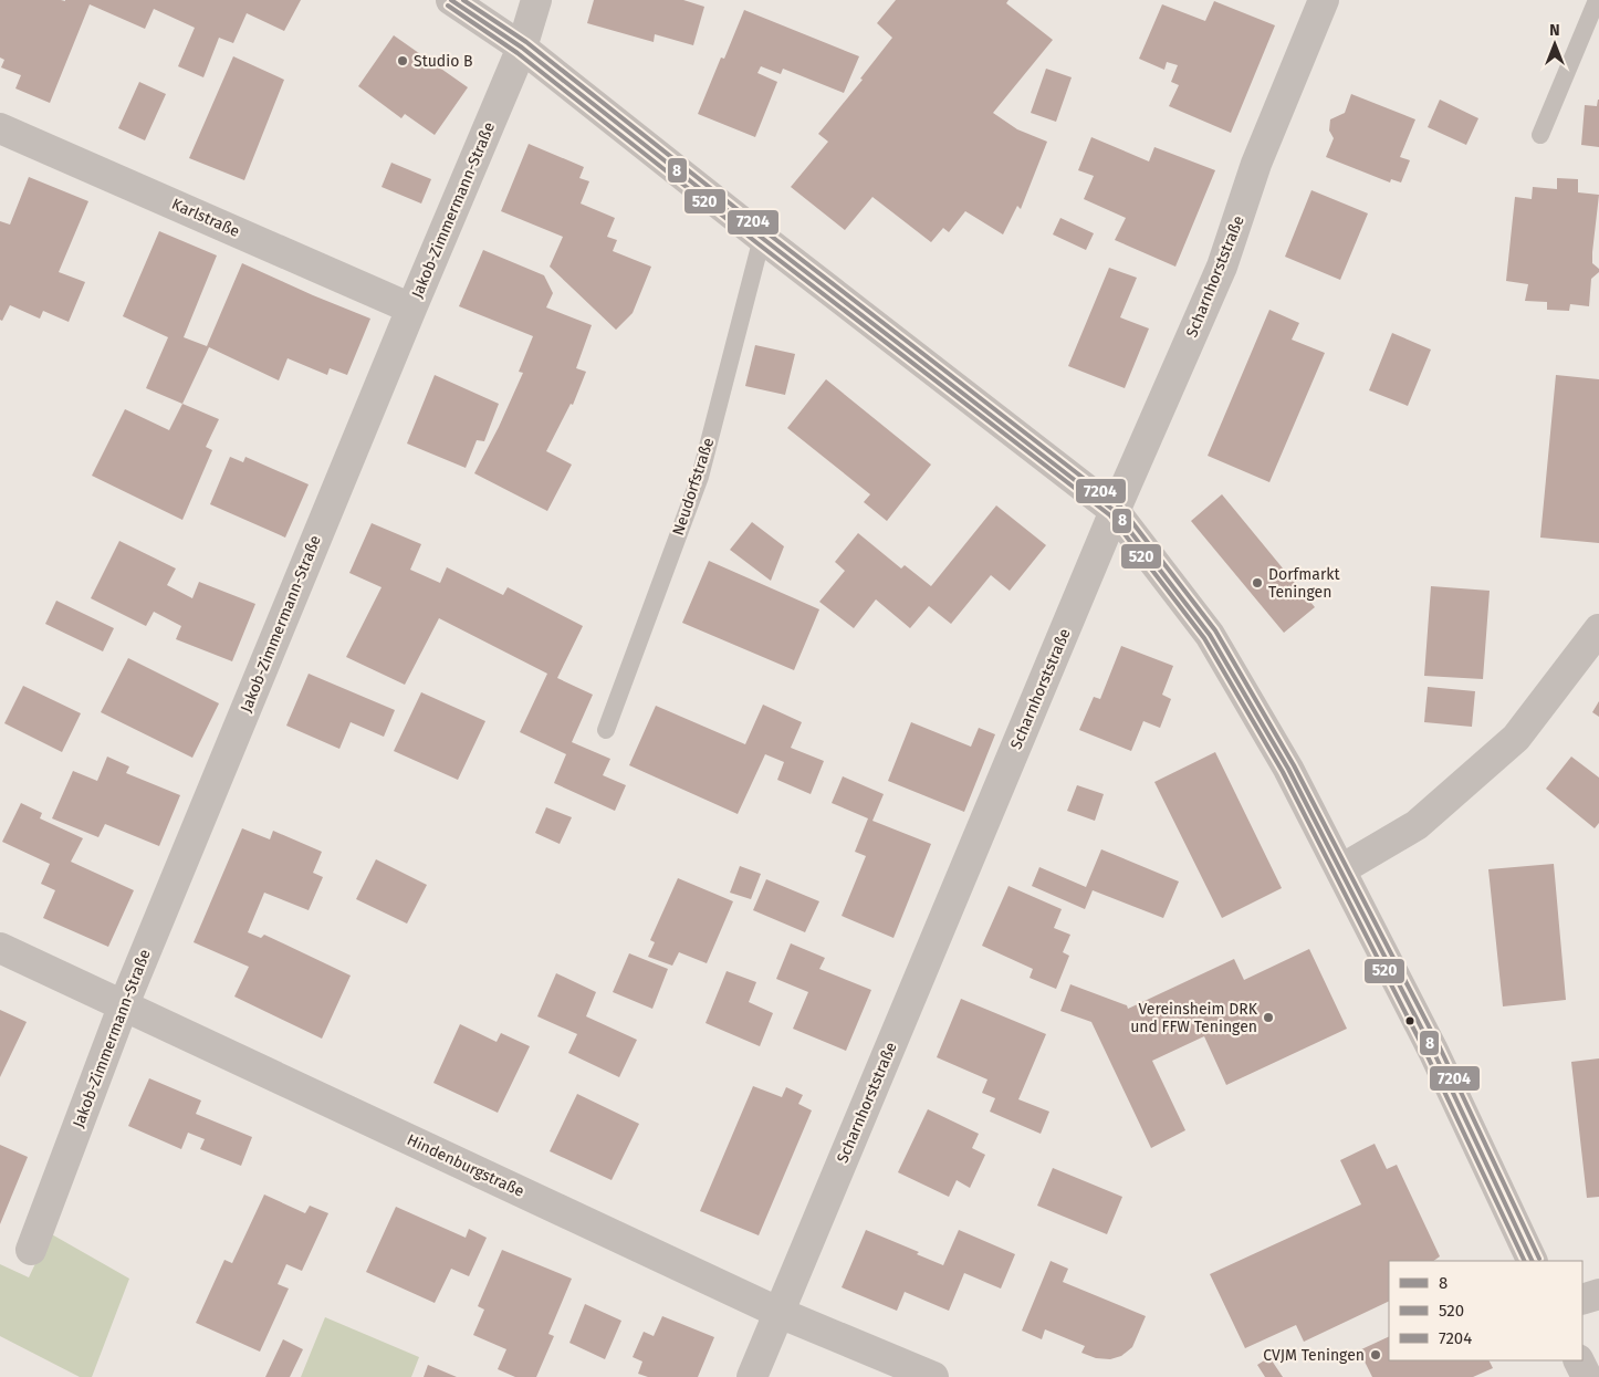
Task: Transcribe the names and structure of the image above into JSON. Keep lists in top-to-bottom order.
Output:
{
  "streets": {
    "street": [
      "Jakob-Zimmermann-Straße",
      "Karlstraße",
      "Scharnhorststraße",
      "Hindenburgstraße"
    ],
    "lane": ["Neudorfstraße"]
  },
  "crossings": [
    ["Jakob-Zimmermann-Straße", "Karlstraße"],
    ["Jakob-Zimmermann-Straße", "Hindenburgstraße"],
    ["Scharnhorststraße", "Hindenburgstraße"]
  ],
  "places": [
    "Studio B",
    "Dorfmarkt Teningen",
    "Vereinsheim DRK und FFW Teningen",
    "CVJM Teningen"
  ],
  "lines": ["transit line 8", "transit line 7204", "transit line 520"],
  "legend": ["8", "520", "7204"],
  "north": "top"
}
